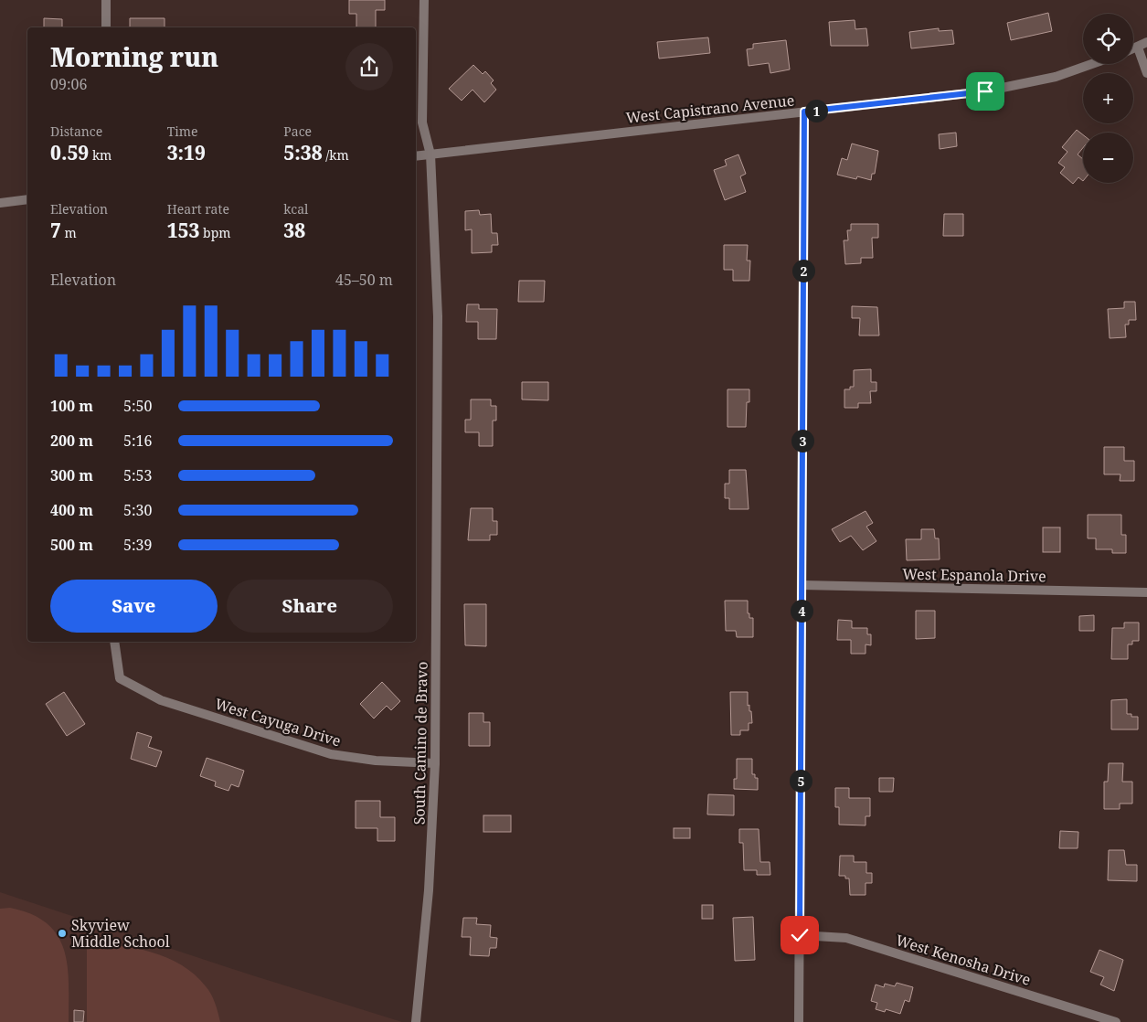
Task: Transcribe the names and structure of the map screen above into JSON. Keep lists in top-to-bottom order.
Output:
{
  "streets": {
    "street": [
      "West Capistrano Avenue",
      "West Espanola Drive",
      "West Cayuga Drive",
      "South Camino de Bravo",
      "West Kenosha Drive"
    ]
  },
  "crossings": [
    ["West Capistrano Avenue", "South Camino de Bravo"],
    ["West Cayuga Drive", "South Camino de Bravo"]
  ],
  "places": ["Skyview Middle School"],
  "page": {
    "map_buttons": ["+", "−"],
    "heading": ["Morning run", "09:06"],
    "pins": [
      "1",
      "2",
      "3",
      "4",
      "5"
    ],
    "stats": [
      ["Distance", "0.59 km"],
      ["Time", "3:19"],
      ["Pace", "5:38 /km"],
      ["Elevation", "7 m"],
      ["Heart rate", "153 bpm"],
      ["kcal", "38"]
    ],
    "chart": ["Elevation", "45–50 m"],
    "list": [
      {
        "name": "100 m",
        "note": "5:50"
      },
      {
        "name": "200 m",
        "note": "5:16"
      },
      {
        "name": "300 m",
        "note": "5:53"
      },
      {
        "name": "400 m",
        "note": "5:30"
      },
      {
        "name": "500 m",
        "note": "5:39"
      }
    ],
    "buttons": ["Save", "Share"]
  }
}
